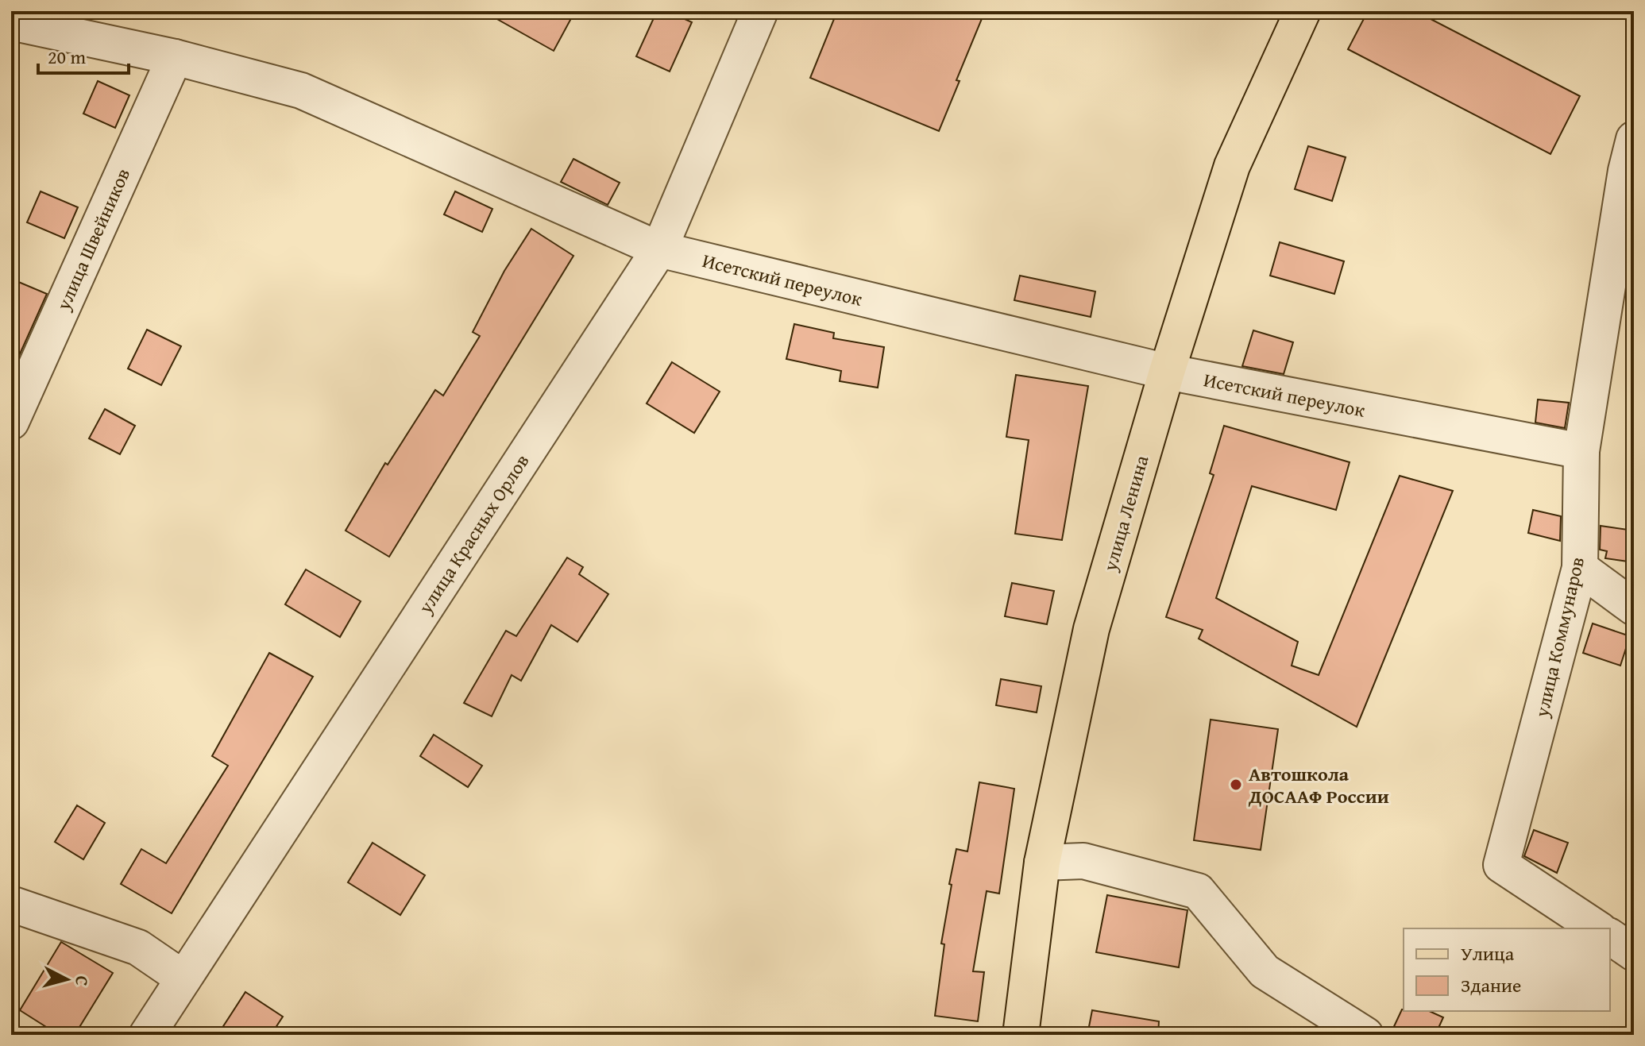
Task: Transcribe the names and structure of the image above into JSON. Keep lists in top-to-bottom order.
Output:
{
  "streets": {
    "main road": ["улица Ленина"],
    "street": [
      "улица Швейников",
      "Исетский переулок",
      "улица Красных Орлов",
      "улица Коммунаров"
    ]
  },
  "crossings": [
    ["улица Швейников", "Исетский переулок"],
    ["Исетский переулок", "улица Ленина"],
    ["Исетский переулок", "улица Красных Орлов"],
    ["Исетский переулок", "улица Коммунаров"]
  ],
  "places": ["Автошкола ДОСААФ России"],
  "legend": ["Улица", "Здание"],
  "scale_bar": "20 m",
  "north": "right"
}
